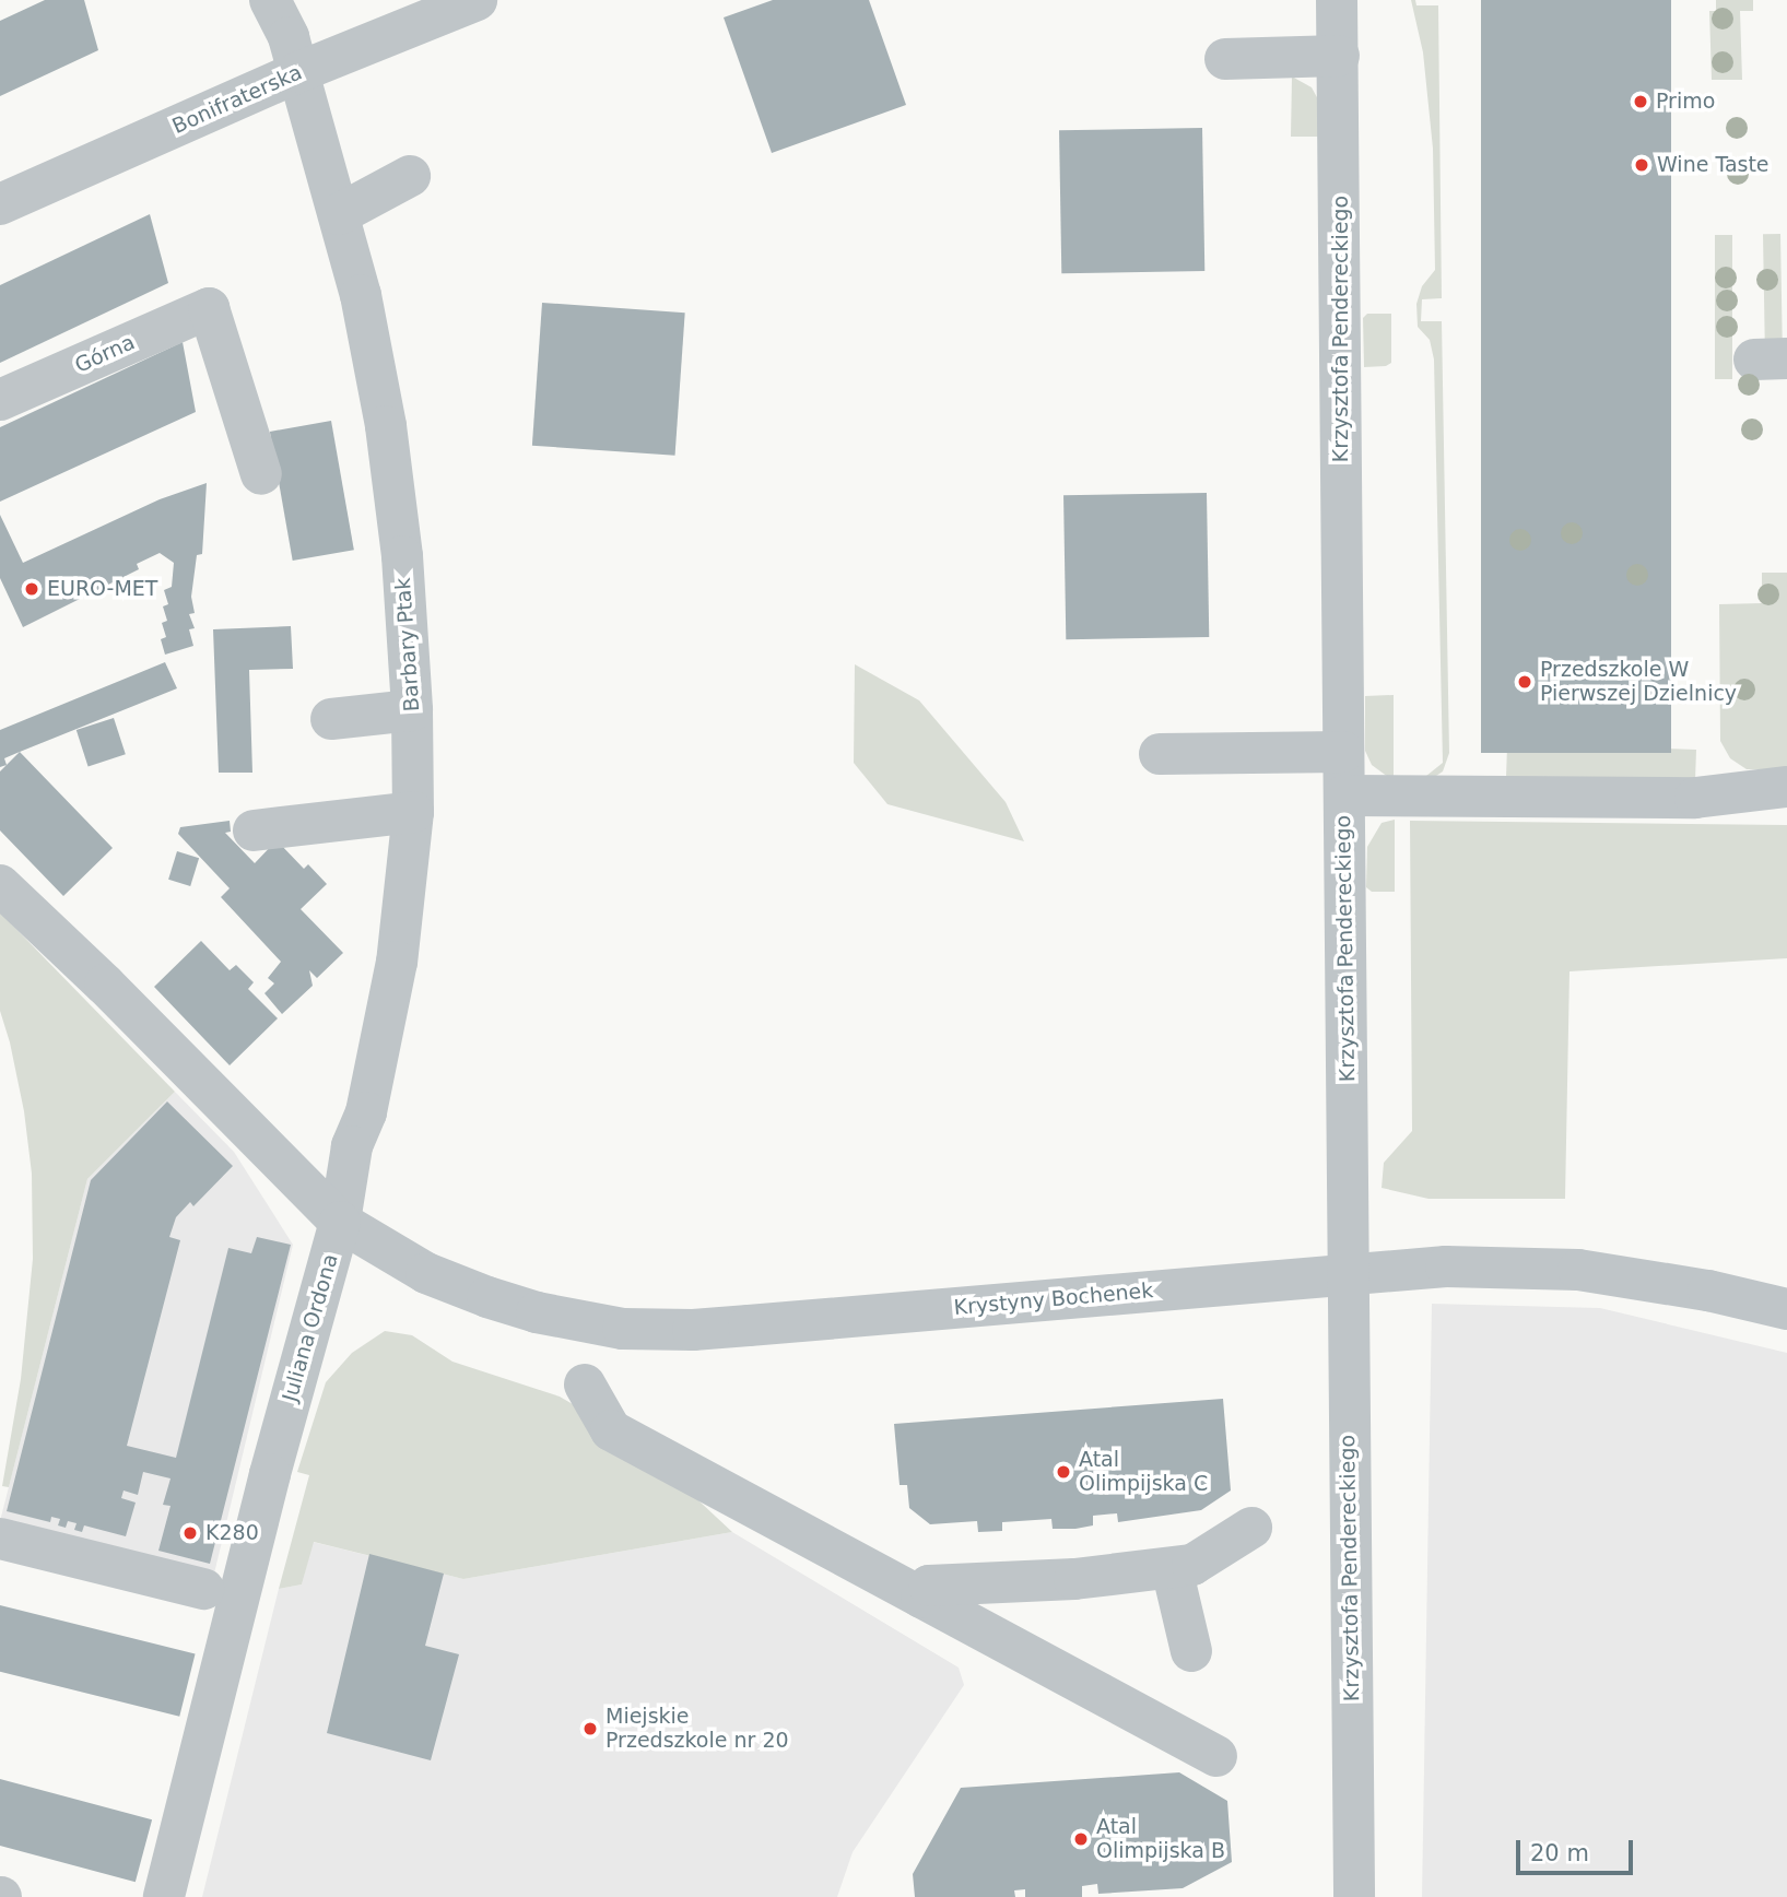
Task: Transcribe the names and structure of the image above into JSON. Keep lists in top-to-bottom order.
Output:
{
  "streets": {
    "street": [
      "Bonifraterska",
      "Krzysztofa Pendereckiego",
      "Górna",
      "Barbary Ptak",
      "Krystyny Bochenek",
      "Juliana Ordona"
    ]
  },
  "crossings": [
    ["Bonifraterska", "Barbary Ptak"],
    ["Krzysztofa Pendereckiego", "Krystyny Bochenek"],
    ["Barbary Ptak", "Krystyny Bochenek"],
    ["Barbary Ptak", "Juliana Ordona"],
    ["Krystyny Bochenek", "Juliana Ordona"]
  ],
  "places": [
    "Primo",
    "Wine Taste",
    "EURO-MET",
    "Przedszkole W Pierwszej Dzielnicy",
    "Atal Olimpijska C",
    "K280",
    "Miejskie Przedszkole nr 20",
    "Atal Olimpijska B"
  ],
  "scale_bar": "20 m"
}
